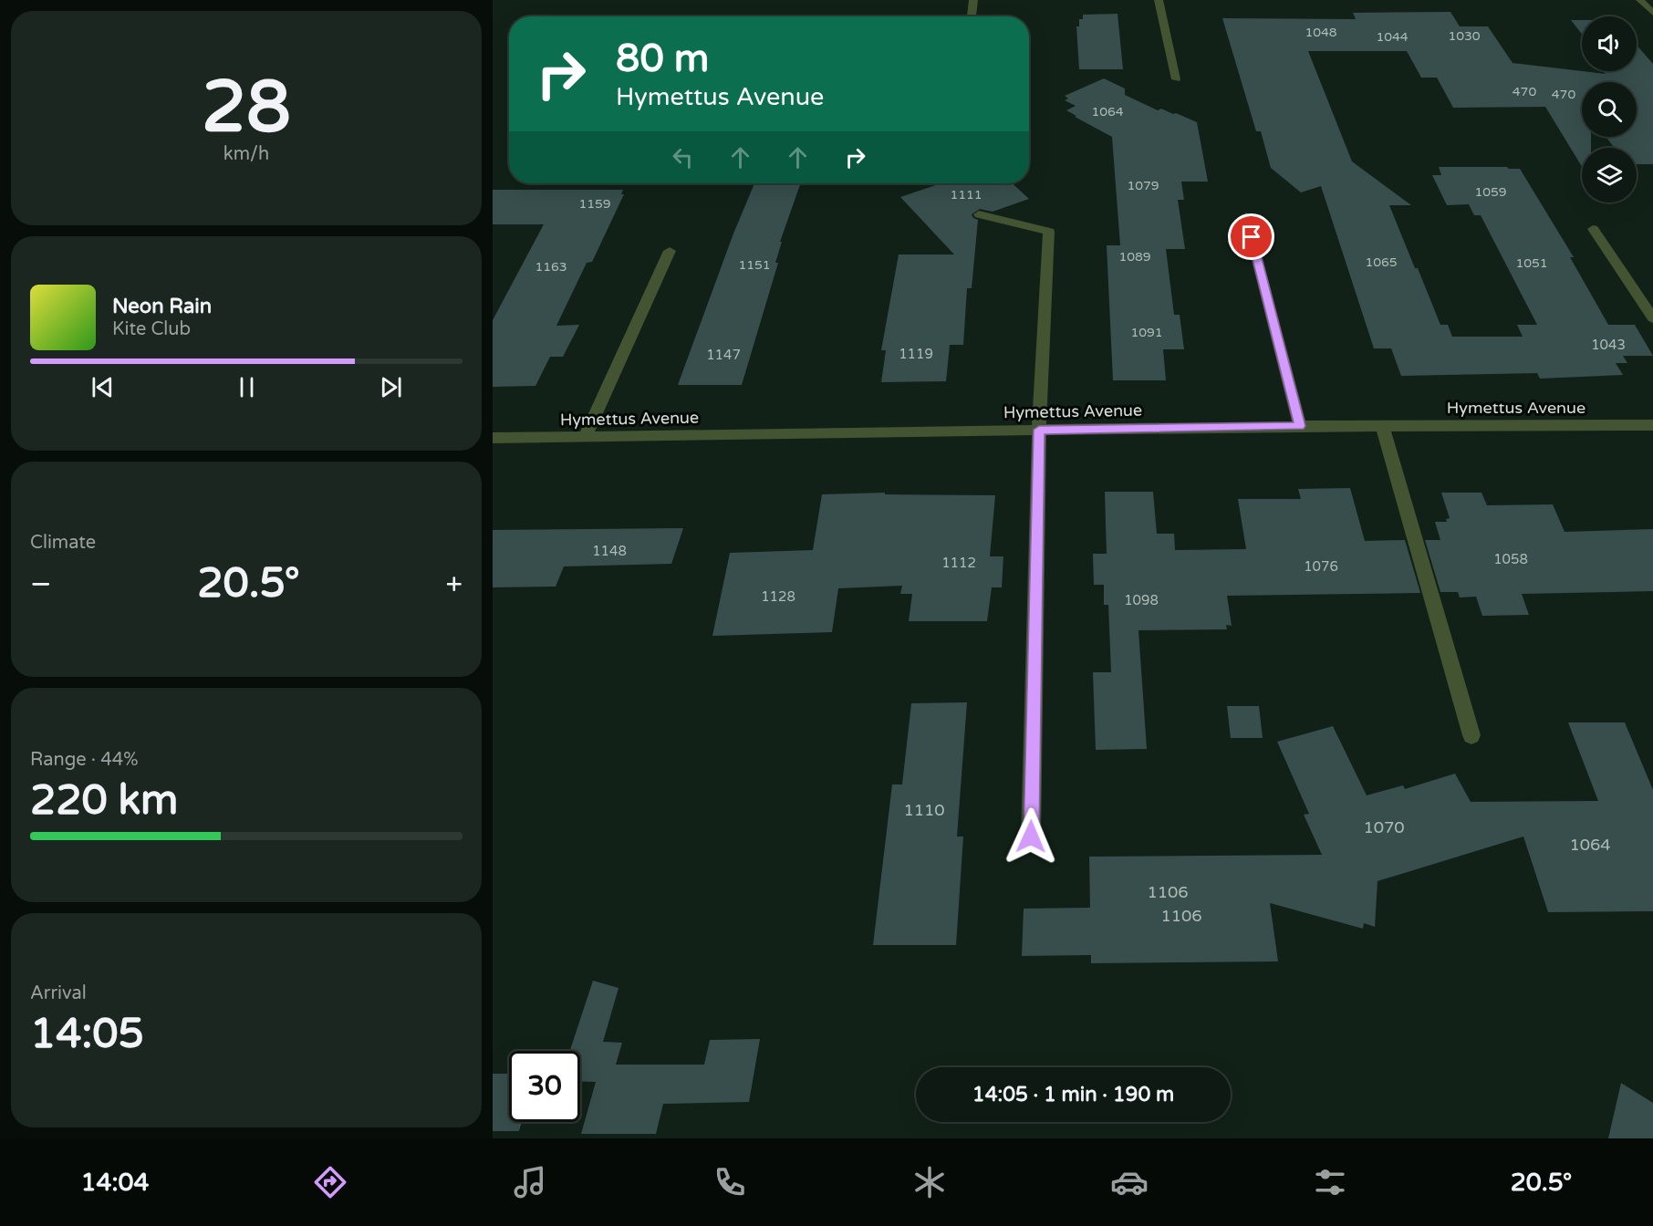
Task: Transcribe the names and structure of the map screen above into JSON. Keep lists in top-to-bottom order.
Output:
{
  "streets": {
    "street": ["Hymettus Avenue"]
  },
  "house_numbers": [
    "1048",
    "1030",
    "1044",
    "470",
    "470",
    "1064",
    "1079",
    "1059",
    "1111",
    "1159",
    "1089",
    "1065",
    "1051",
    "1151",
    "1163",
    "1091",
    "1043",
    "1119",
    "1147",
    "1148",
    "1058",
    "1112",
    "1076",
    "1128",
    "1098",
    "1110",
    "1070",
    "1064",
    "1106",
    "1106"
  ],
  "page": {
    "tile": [
      ["28", "km/h"],
      "Climate",
      ["Range · 44%", "220 km"],
      ["Arrival", "14:05"]
    ],
    "turn": ["80 m", "Hymettus Avenue"],
    "song": ["Neon Rain", "Kite Club"],
    "heat": ["−", "20.5°", "+"],
    "limit": "30",
    "trip": "14:05 · 1 min · 190 m",
    "tabs": ["14:04", "20.5°"]
  }
}
